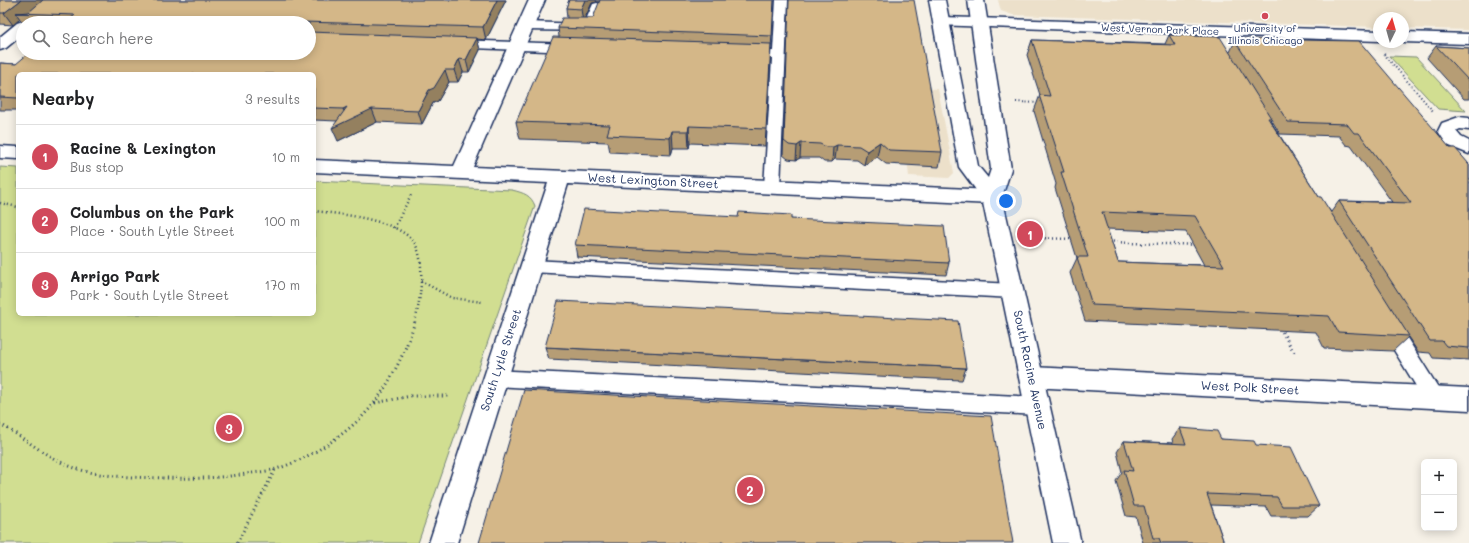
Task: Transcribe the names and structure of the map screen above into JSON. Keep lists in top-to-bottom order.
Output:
{
  "streets": {
    "street": [
      "West Vernon Park Place",
      "West Lexington Street",
      "South Lytle Street",
      "South Racine Avenue",
      "West Polk Street"
    ]
  },
  "crossings": [
    ["West Vernon Park Place", "South Racine Avenue"],
    ["West Lexington Street", "South Lytle Street"],
    ["West Lexington Street", "South Racine Avenue"],
    ["South Racine Avenue", "West Polk Street"]
  ],
  "places": ["University of Illinois Chicago"],
  "north": "top",
  "page": {
    "search": "Search here",
    "heading": ["Nearby", "3 results"],
    "list": [
      {
        "mark": "1",
        "name": "Racine & Lexington",
        "note": "Bus stop",
        "value": "10 m"
      },
      {
        "mark": "2",
        "name": "Columbus on the Park",
        "note": "Place · South Lytle Street",
        "value": "100 m"
      },
      {
        "mark": "3",
        "name": "Arrigo Park",
        "note": "Park · South Lytle Street",
        "value": "170 m"
      }
    ],
    "pins": ["1", "3", "2"],
    "map_buttons": ["+", "−"]
  }
}
